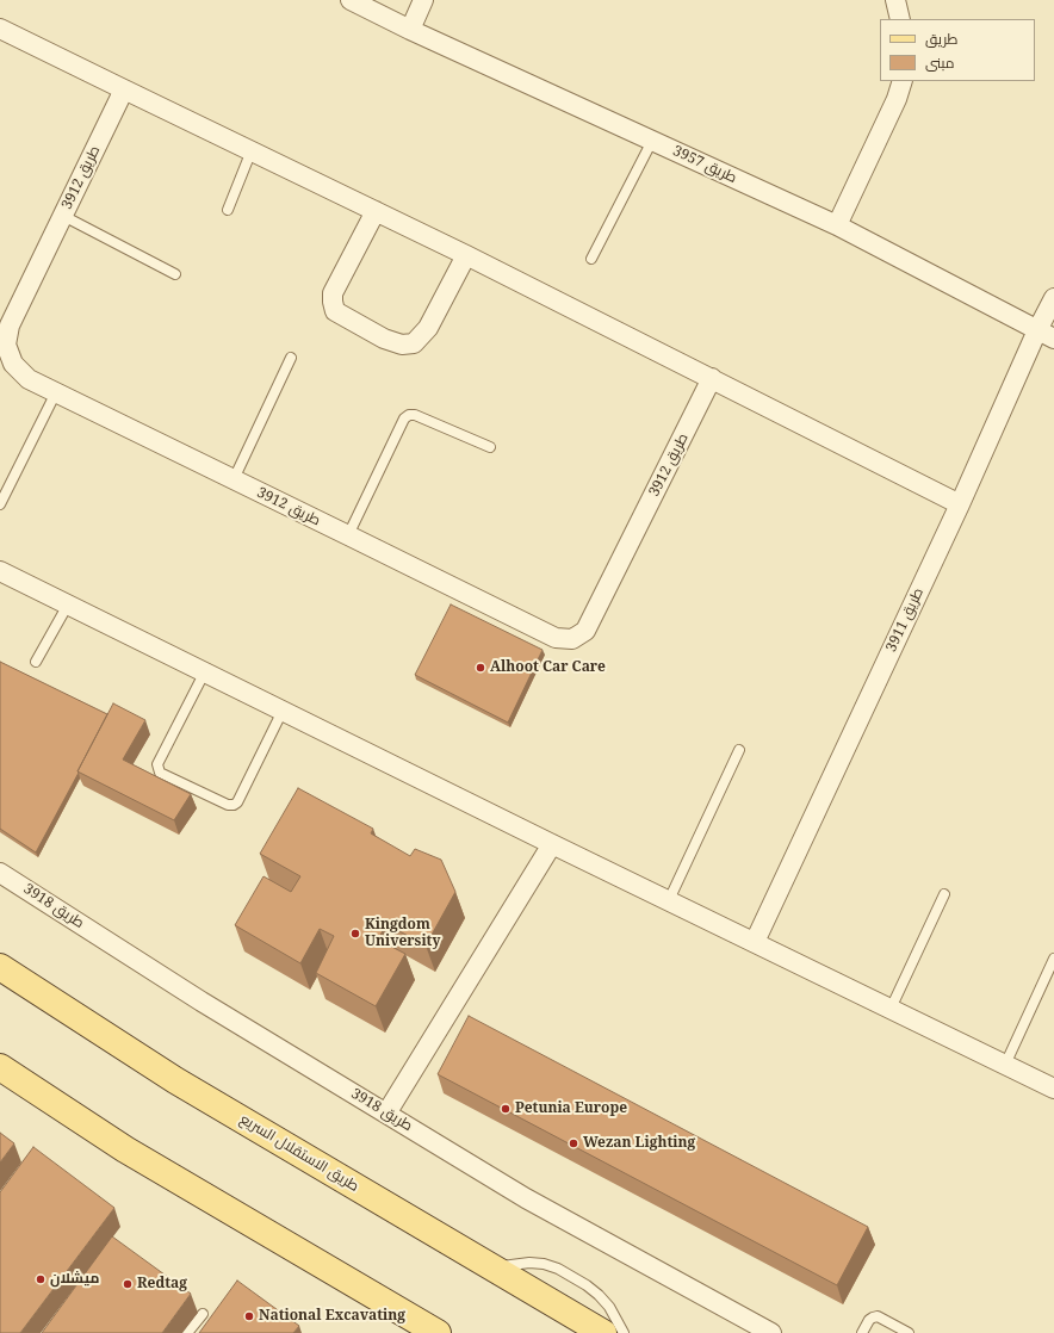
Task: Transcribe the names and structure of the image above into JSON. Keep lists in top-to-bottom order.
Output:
{
  "streets": {
    "main road": ["طريق الاستقلال السريع"],
    "street": [
      "طريق 3957",
      "طريق 3912",
      "طريق 3911",
      "طريق 3918"
    ]
  },
  "crossings": [
    ["طريق 3957", "طريق 3911"]
  ],
  "places": [
    "Alhoot Car Care",
    "Kingdom University",
    "Petunia Europe",
    "Wezan Lighting",
    "ميشلان",
    "Redtag",
    "National Excavating"
  ],
  "legend": ["طريق", "مبنى"]
}
